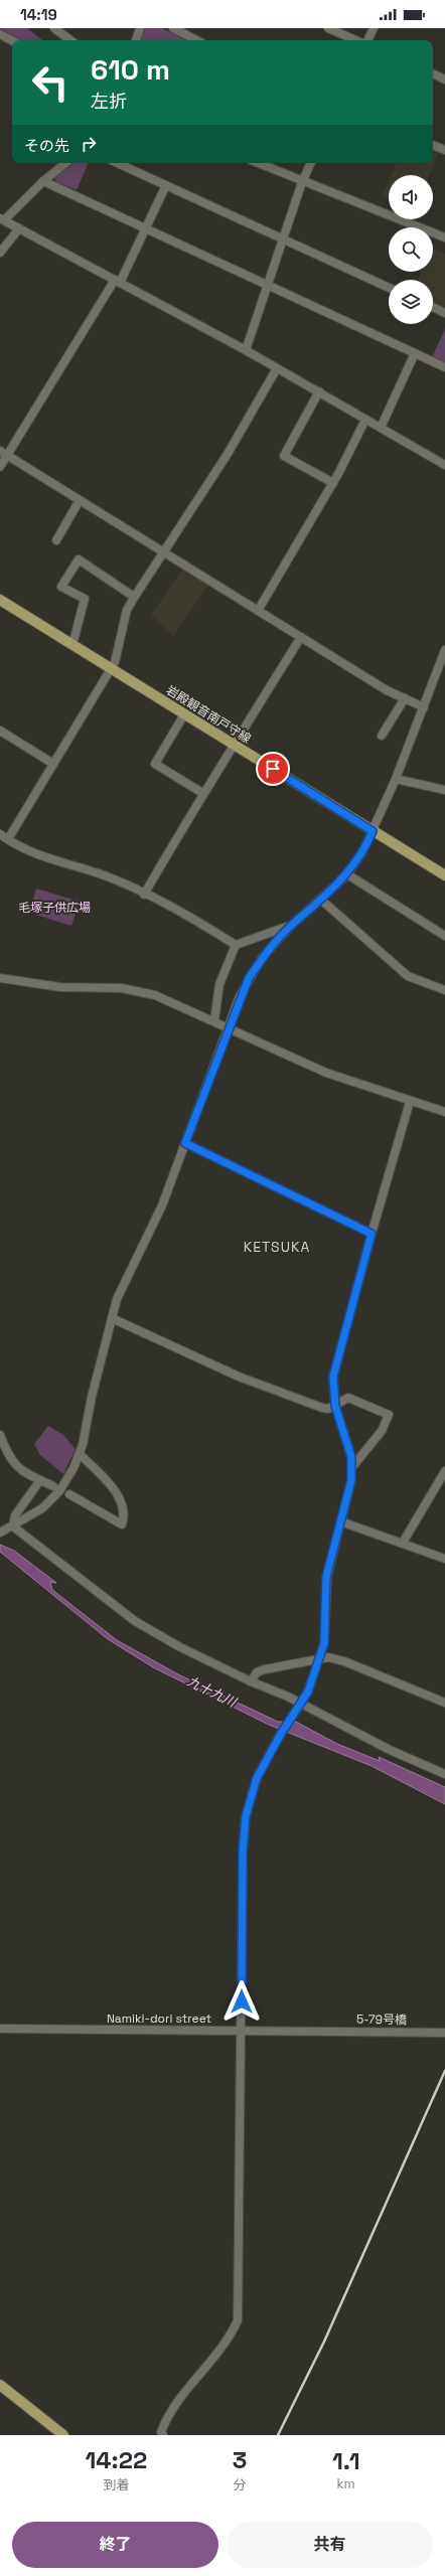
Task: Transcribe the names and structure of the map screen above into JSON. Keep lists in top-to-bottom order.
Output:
{
  "streets": {
    "main road": ["岩殿観音南戸守線"],
    "street": ["Namiki-dori street", "5-79号橋"]
  },
  "crossings": [
    ["Namiki-dori street", "5-79号橋"]
  ],
  "districts": ["KETSUKA"],
  "water": ["九十九川"],
  "parks": ["毛塚子供広場"],
  "page": {
    "status": "14:19",
    "turn": ["610 m", "左折"],
    "then": "その先",
    "eta": [
      "14:22",
      "到着",
      "3",
      "分",
      "1.1",
      "km"
    ],
    "buttons": ["終了", "共有"]
  }
}
